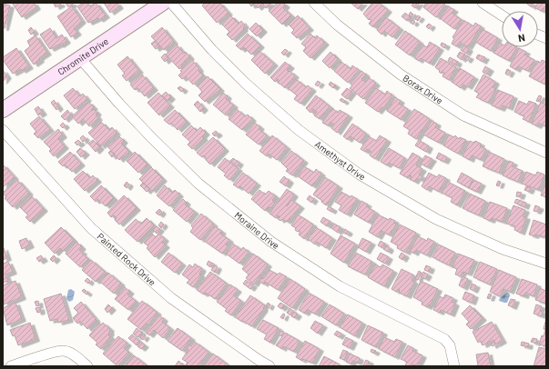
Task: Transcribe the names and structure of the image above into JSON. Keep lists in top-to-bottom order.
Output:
{
  "streets": {
    "street": [
      "Chromite Drive",
      "Borax Drive",
      "Amethyst Drive",
      "Moraine Drive",
      "Painted Rock Drive"
    ]
  },
  "crossings": [
    ["Chromite Drive", "Moraine Drive"]
  ],
  "north": "bottom"
}
